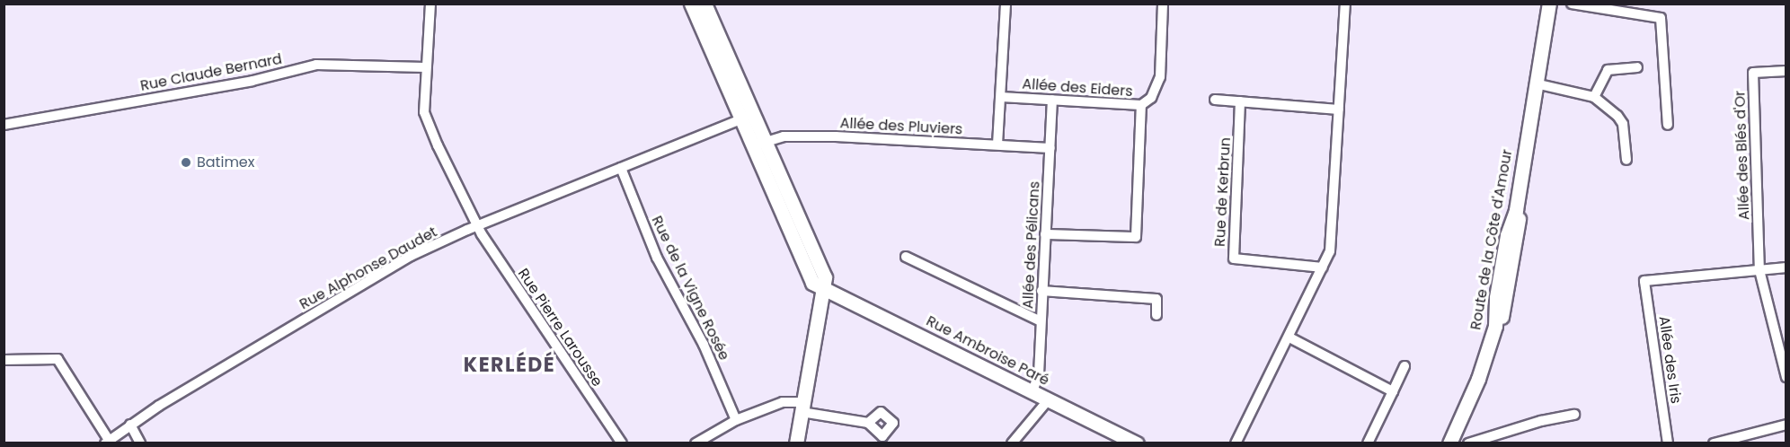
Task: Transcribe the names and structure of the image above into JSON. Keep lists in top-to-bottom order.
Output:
{
  "streets": {
    "street": [
      "Rue Claude Bernard",
      "Allée des Eiders",
      "Allée des Pluviers",
      "Allée des Blés d'Or",
      "Rue de Kerbrun",
      "Route de la Côte d'Amour",
      "Allée des Pélicans",
      "Rue Alphonse Daudet",
      "Rue de la Vigne Rosée",
      "Rue Pierre Larousse",
      "Rue Ambroise Paré",
      "Allée des Iris"
    ]
  },
  "crossings": [
    ["Rue Claude Bernard", "Rue Pierre Larousse"],
    ["Allée des Eiders", "Allée des Pélicans"],
    ["Allée des Pluviers", "Allée des Pélicans"],
    ["Allée des Blés d'Or", "Allée des Iris"],
    ["Allée des Pélicans", "Rue Ambroise Paré"],
    ["Rue Alphonse Daudet", "Rue de la Vigne Rosée"],
    ["Rue Alphonse Daudet", "Rue Pierre Larousse"]
  ],
  "districts": ["KERLÉDÉ"],
  "places": ["Batimex"]
}
